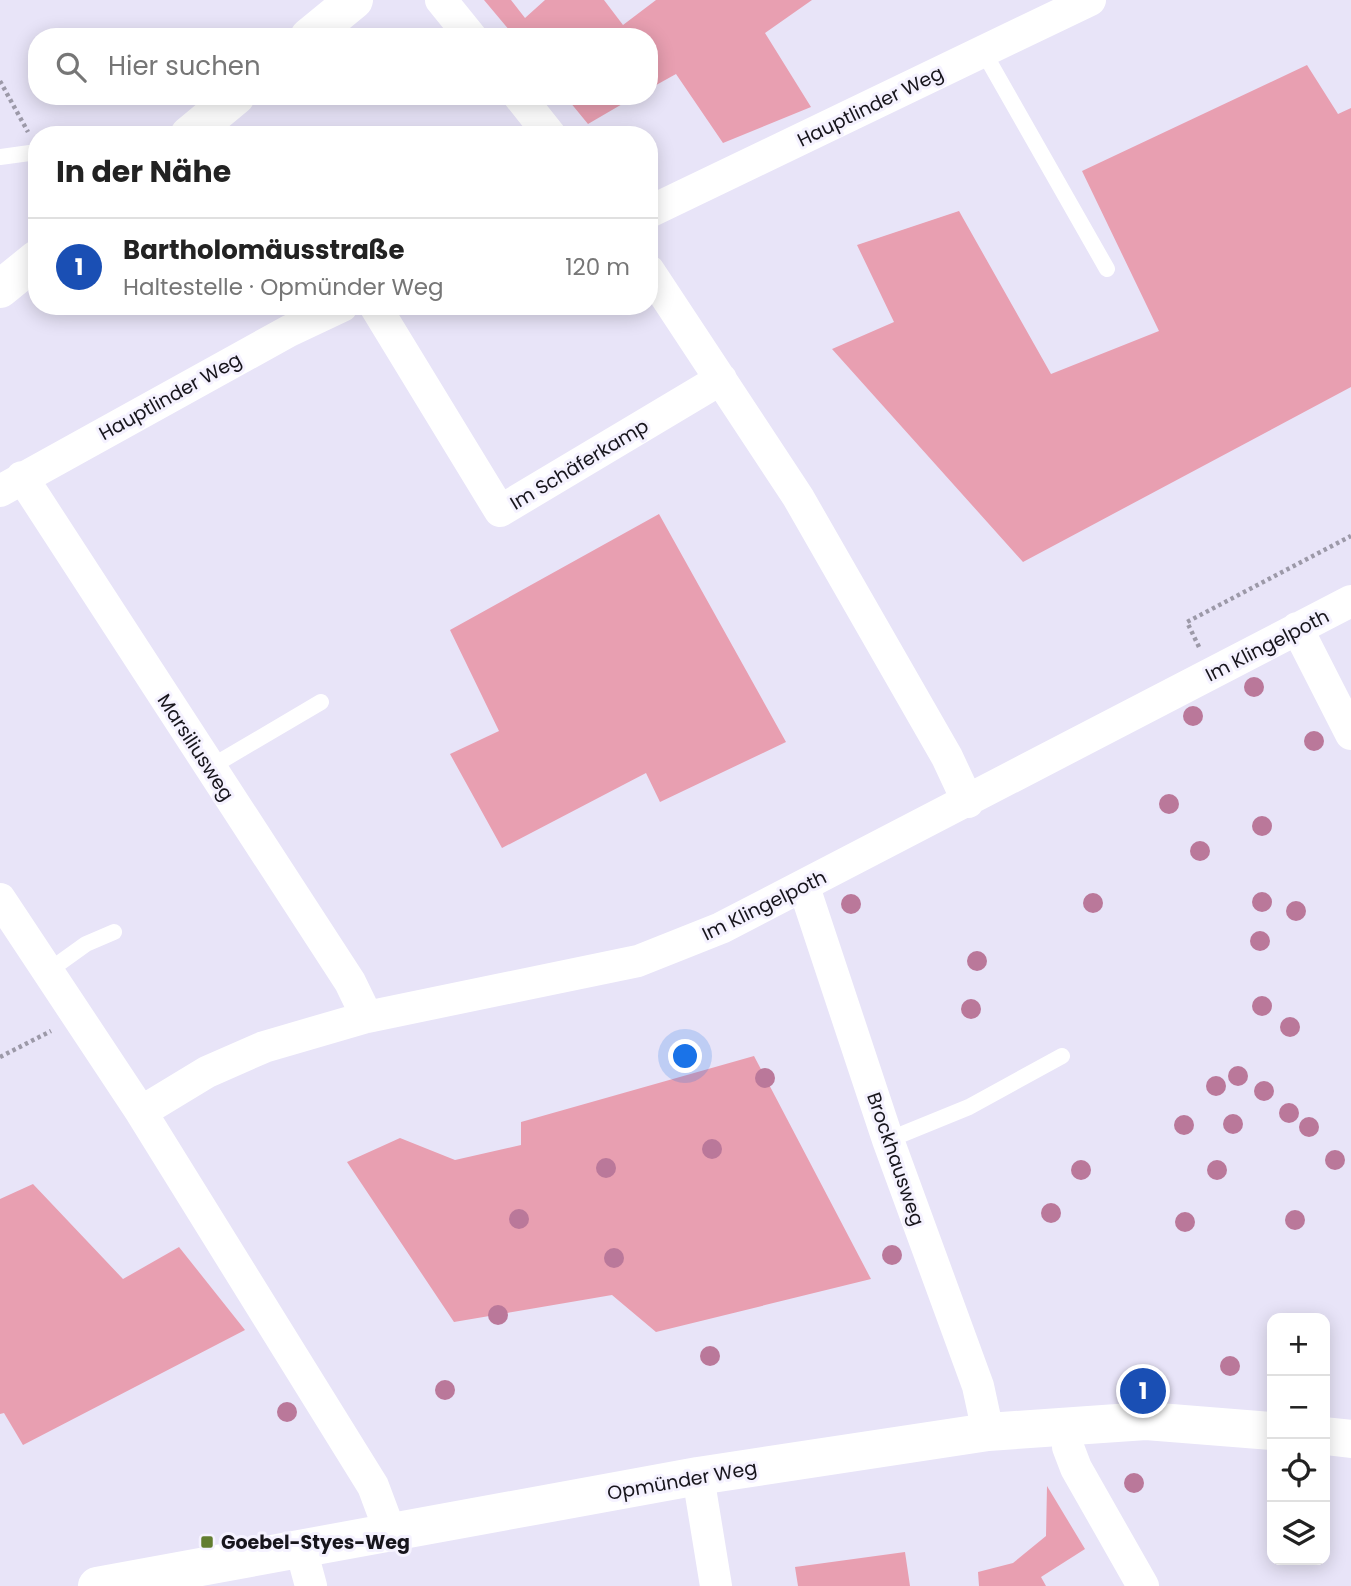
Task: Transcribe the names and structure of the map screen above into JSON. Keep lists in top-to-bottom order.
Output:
{
  "streets": {
    "street": [
      "Hauptlinder Weg",
      "Im Schäferkamp",
      "Im Klingelpoth",
      "Marsiliusweg",
      "Brockhausweg",
      "Opmünder Weg"
    ]
  },
  "crossings": [
    ["Hauptlinder Weg", "Marsiliusweg"],
    ["Im Klingelpoth", "Marsiliusweg"],
    ["Im Klingelpoth", "Brockhausweg"],
    ["Brockhausweg", "Opmünder Weg"]
  ],
  "places": {
    "transit": ["Goebel-Styes-Weg"]
  },
  "page": {
    "search": "Hier suchen",
    "heading": "In der Nähe",
    "list": [
      {
        "mark": "1",
        "name": "Bartholomäusstraße",
        "note": "Haltestelle · Opmünder Weg",
        "value": "120 m"
      }
    ],
    "map_buttons": ["+", "−"],
    "pins": "1"
  }
}
